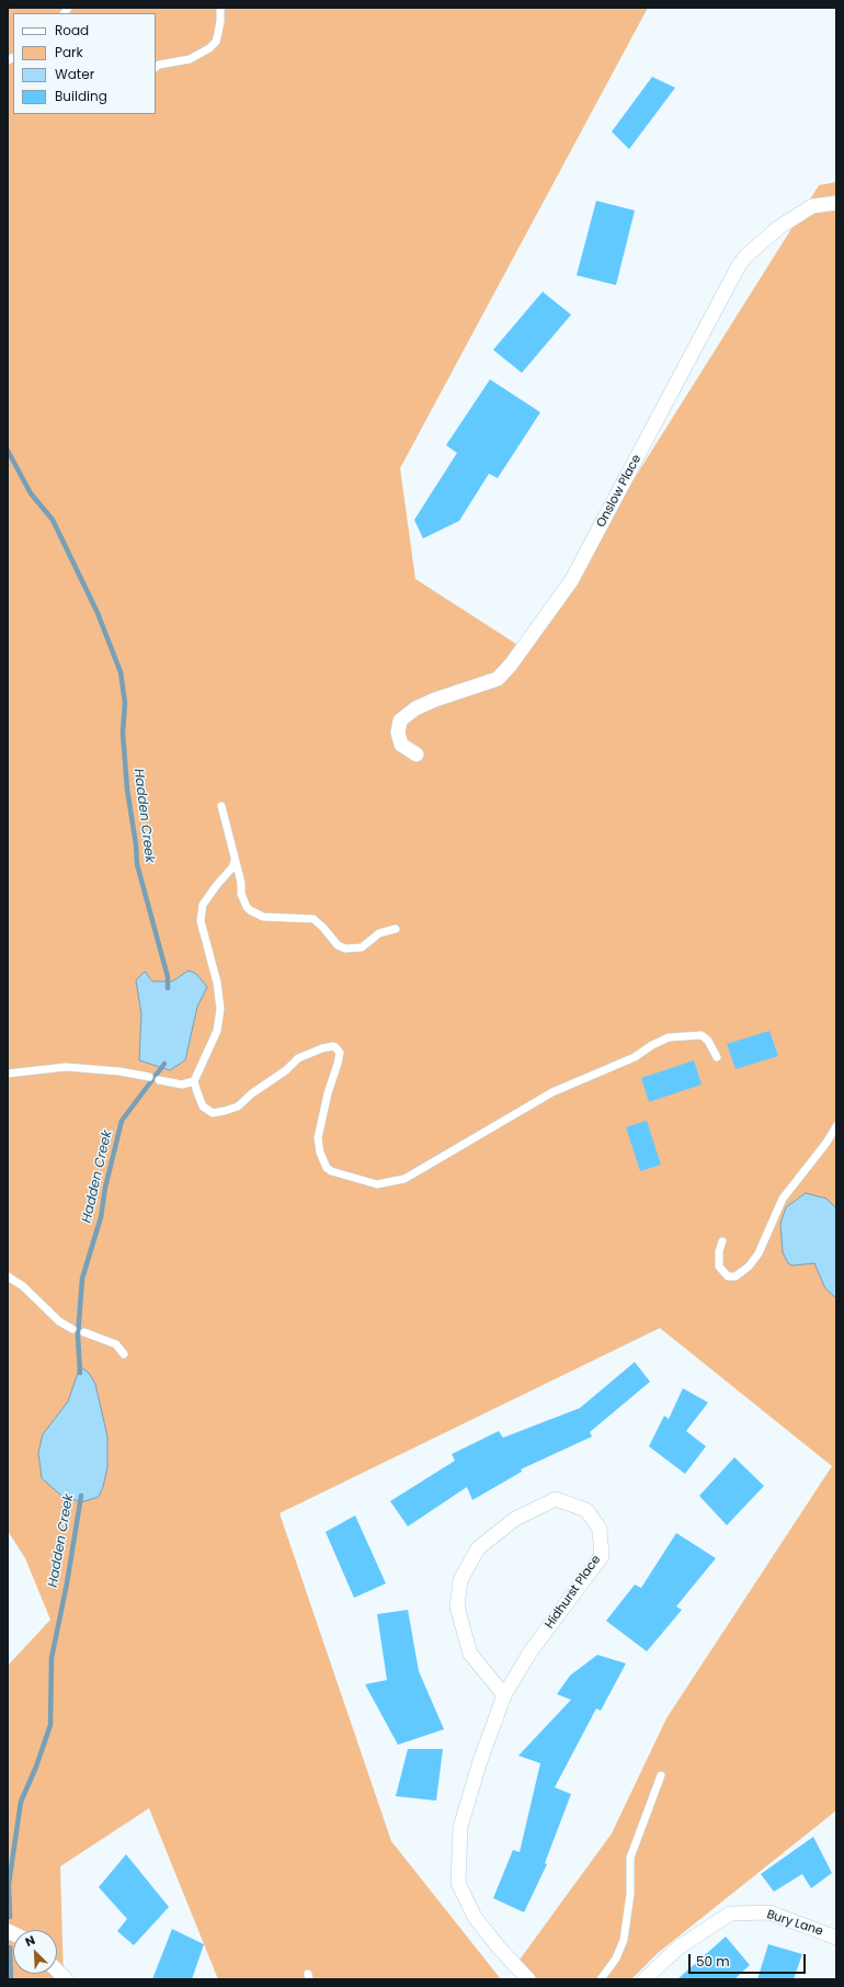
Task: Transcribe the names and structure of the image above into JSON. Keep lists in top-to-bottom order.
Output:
{
  "streets": {
    "street": ["Onslow Place", "Hidhurst Place", "Bury Lane"]
  },
  "water": ["Hadden Creek"],
  "legend": [
    "Road",
    "Park",
    "Water",
    "Building"
  ],
  "scale_bar": "50 m",
  "north": "top left"
}
